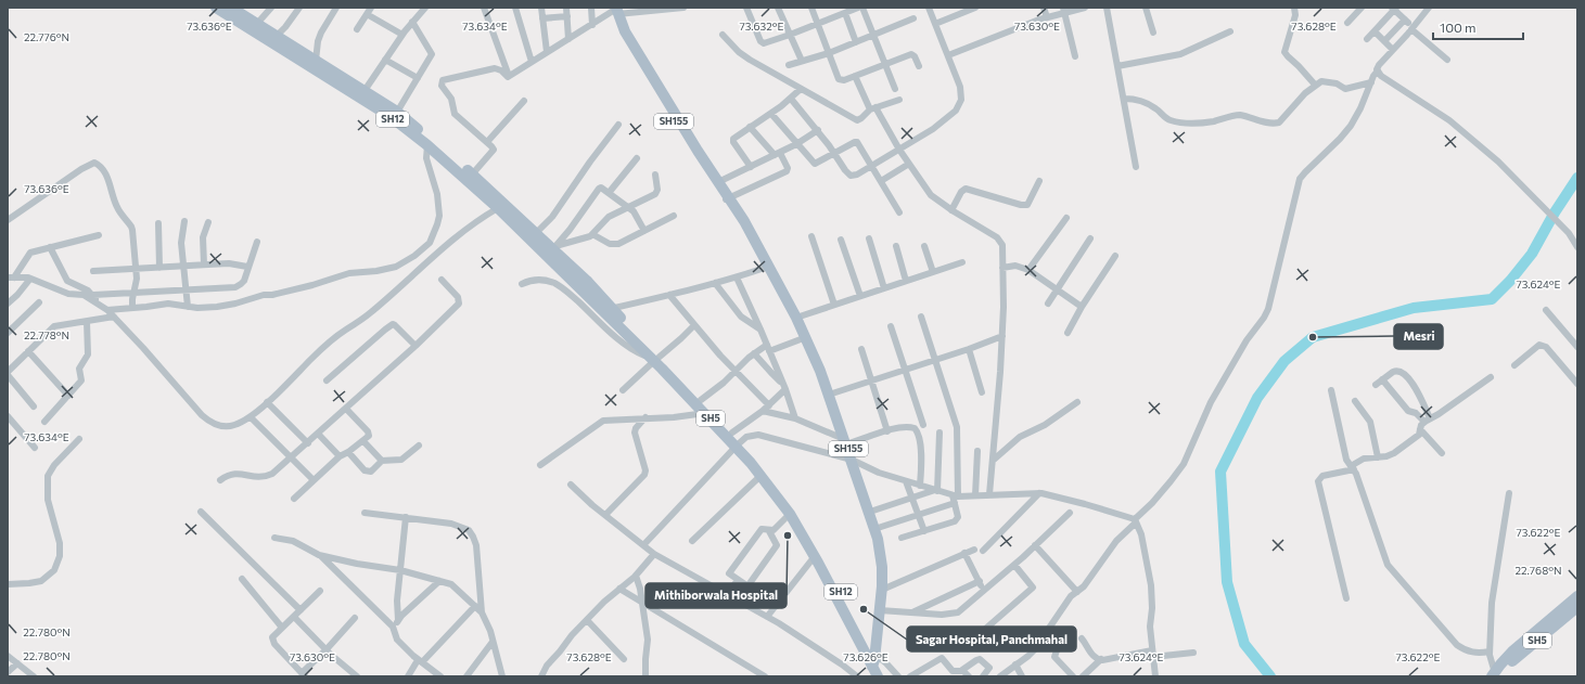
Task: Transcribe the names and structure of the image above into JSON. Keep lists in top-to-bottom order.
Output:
{
  "streets": {
    "main road": ["SH12", "SH155", "SH5"]
  },
  "crossings": [
    ["SH12", "SH155"],
    ["SH12", "SH5"],
    ["SH155", "SH5"]
  ],
  "places": ["Mesri", "Mithiborwala Hospital", "Sagar Hospital, Panchmahal"],
  "scale_bar": "100 m",
  "coordinates": [
    "73.636°E",
    "73.634°E",
    "73.632°E",
    "73.630°E",
    "73.628°E",
    "22.776°N",
    "73.624°E",
    "22.778°N",
    "73.622°E",
    "22.768°N",
    "22.780°N",
    "73.626°E"
  ]
}
